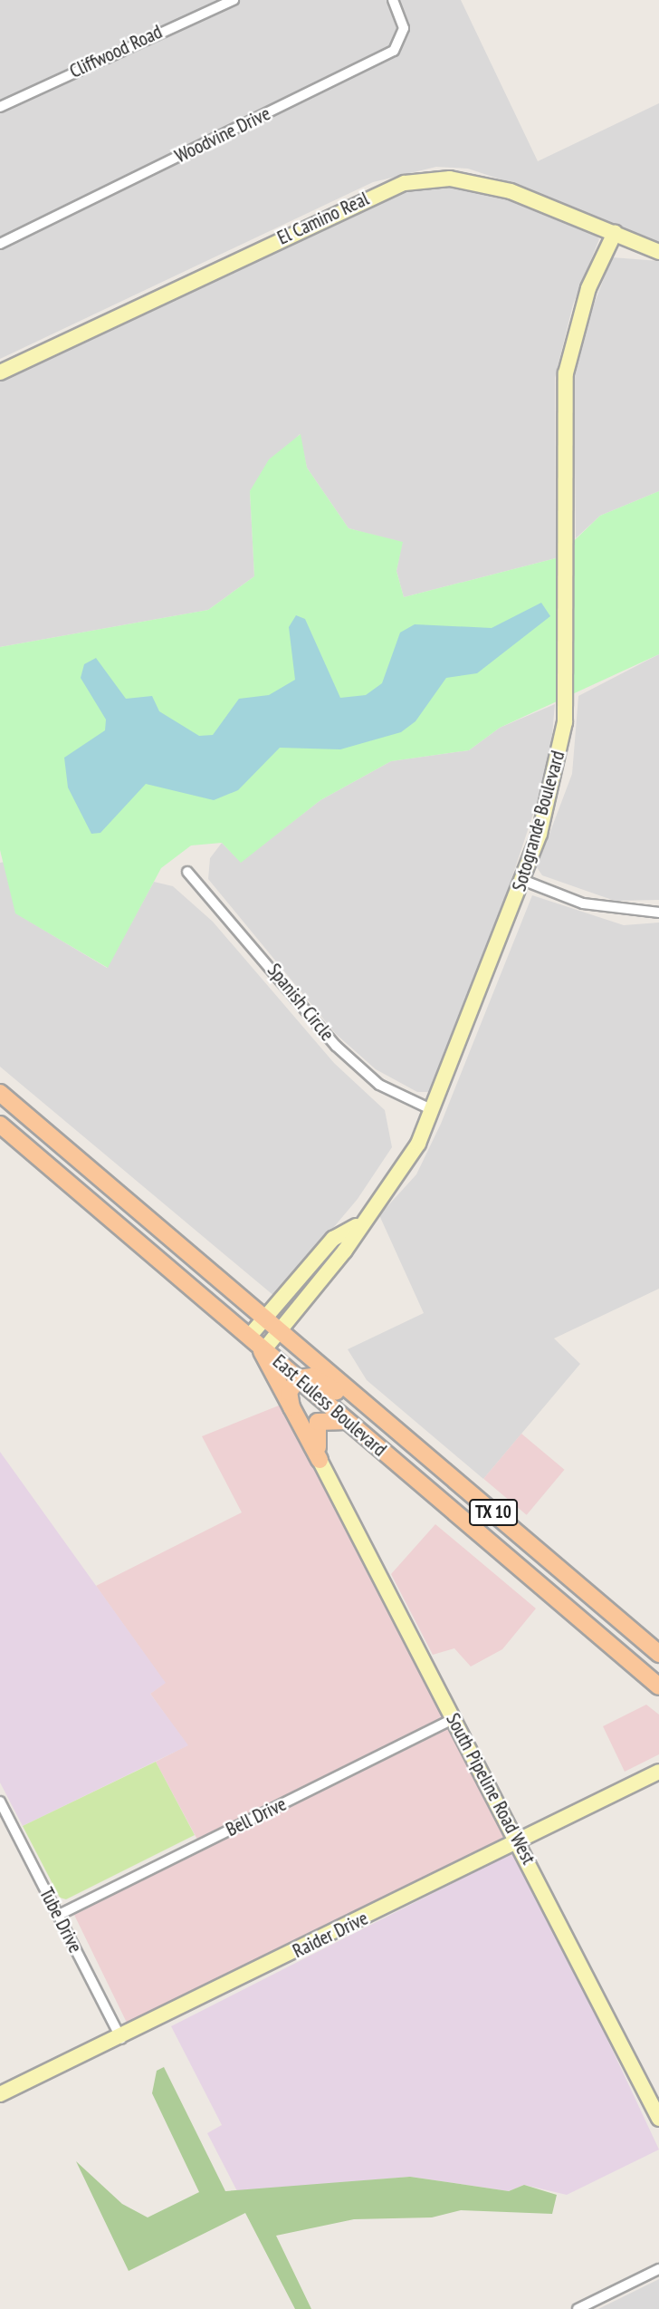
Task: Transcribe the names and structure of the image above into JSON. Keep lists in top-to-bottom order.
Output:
{
  "streets": {
    "main road": ["East Euless Boulevard", "TX 10"],
    "street": [
      "Cliffwood Road",
      "Woodvine Drive",
      "El Camino Real",
      "Sotogrande Boulevard",
      "Spanish Circle",
      "South Pipeline Road West",
      "Bell Drive",
      "Tube Drive",
      "Raider Drive"
    ]
  },
  "crossings": [
    ["El Camino Real", "Sotogrande Boulevard"],
    ["Sotogrande Boulevard", "Spanish Circle"],
    ["Sotogrande Boulevard", "East Euless Boulevard"],
    ["South Pipeline Road West", "Bell Drive"],
    ["South Pipeline Road West", "Raider Drive"],
    ["Bell Drive", "Tube Drive"],
    ["Tube Drive", "Raider Drive"]
  ]
}
